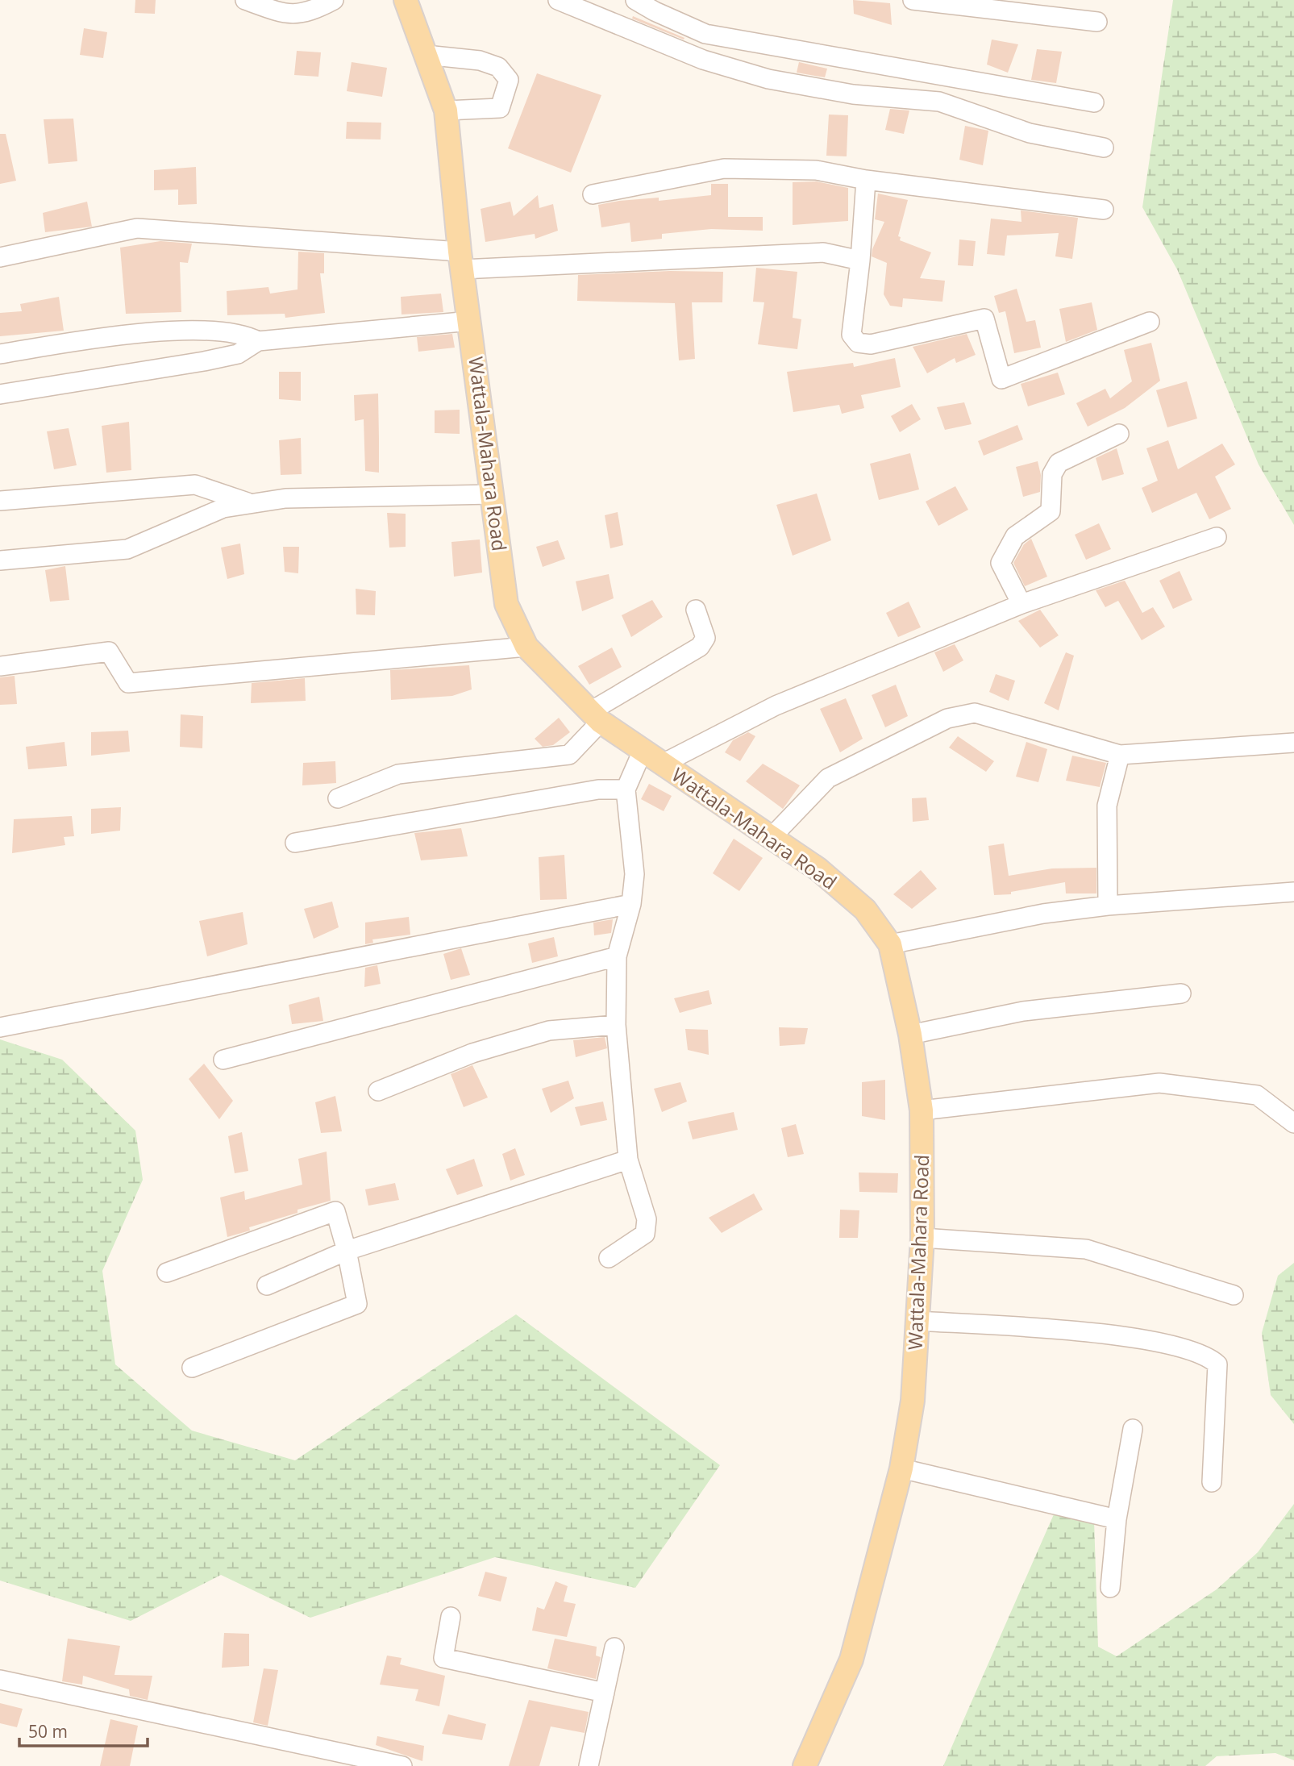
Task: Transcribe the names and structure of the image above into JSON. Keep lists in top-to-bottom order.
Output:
{
  "streets": {
    "main road": ["Wattala-Mahara Road"]
  },
  "scale_bar": "50 m"
}
